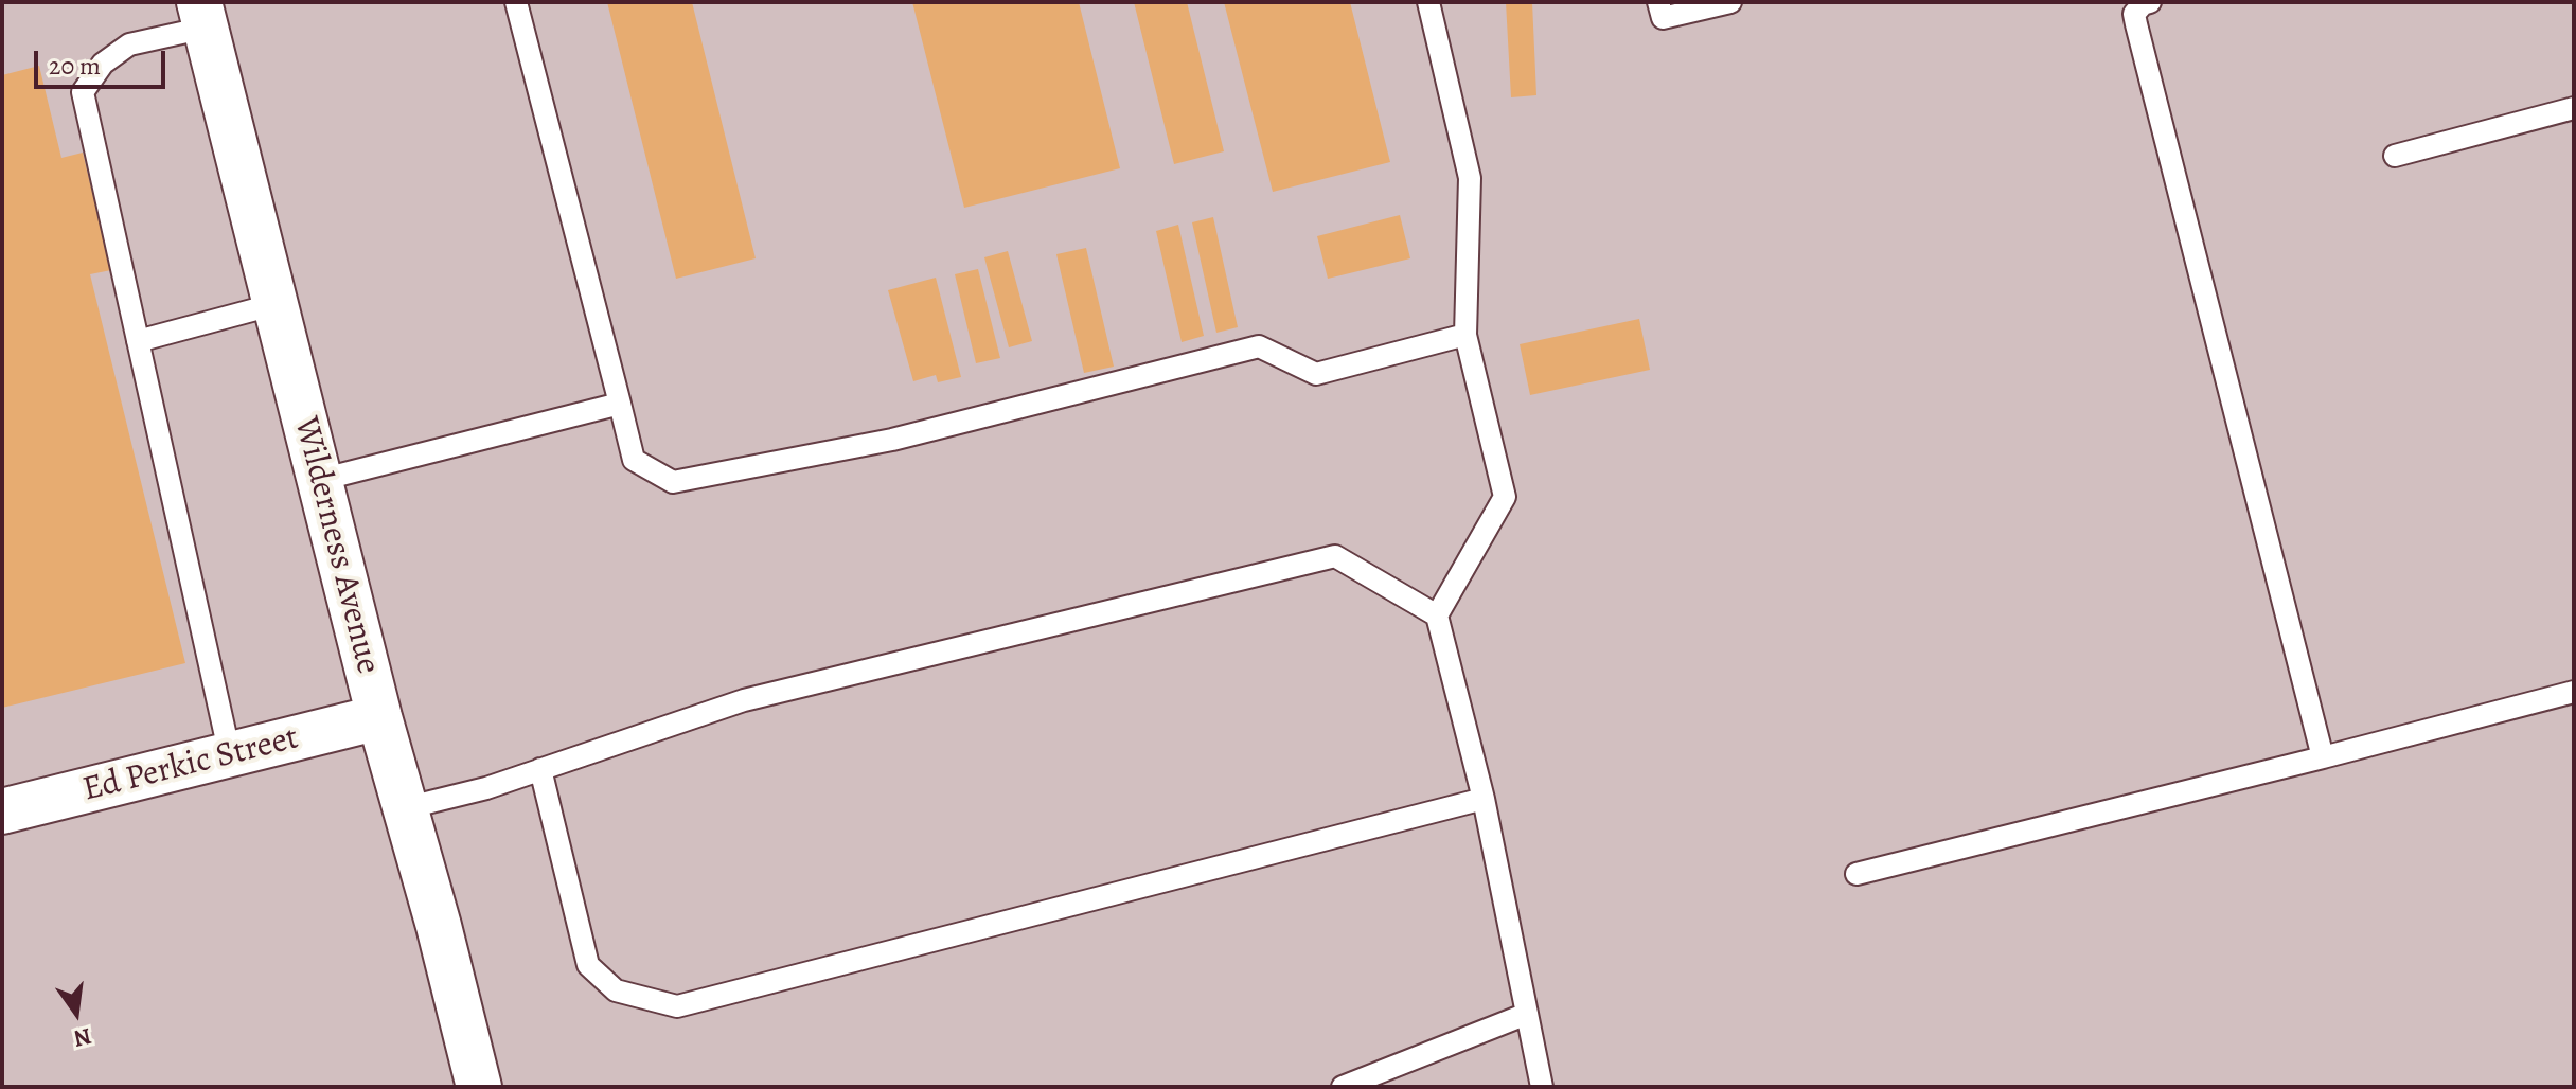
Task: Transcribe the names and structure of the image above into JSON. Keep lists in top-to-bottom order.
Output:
{
  "streets": {
    "street": ["Wilderness Avenue", "Ed Perkic Street"]
  },
  "crossings": [
    ["Wilderness Avenue", "Ed Perkic Street"]
  ],
  "scale_bar": "20 m",
  "north": "bottom"
}
